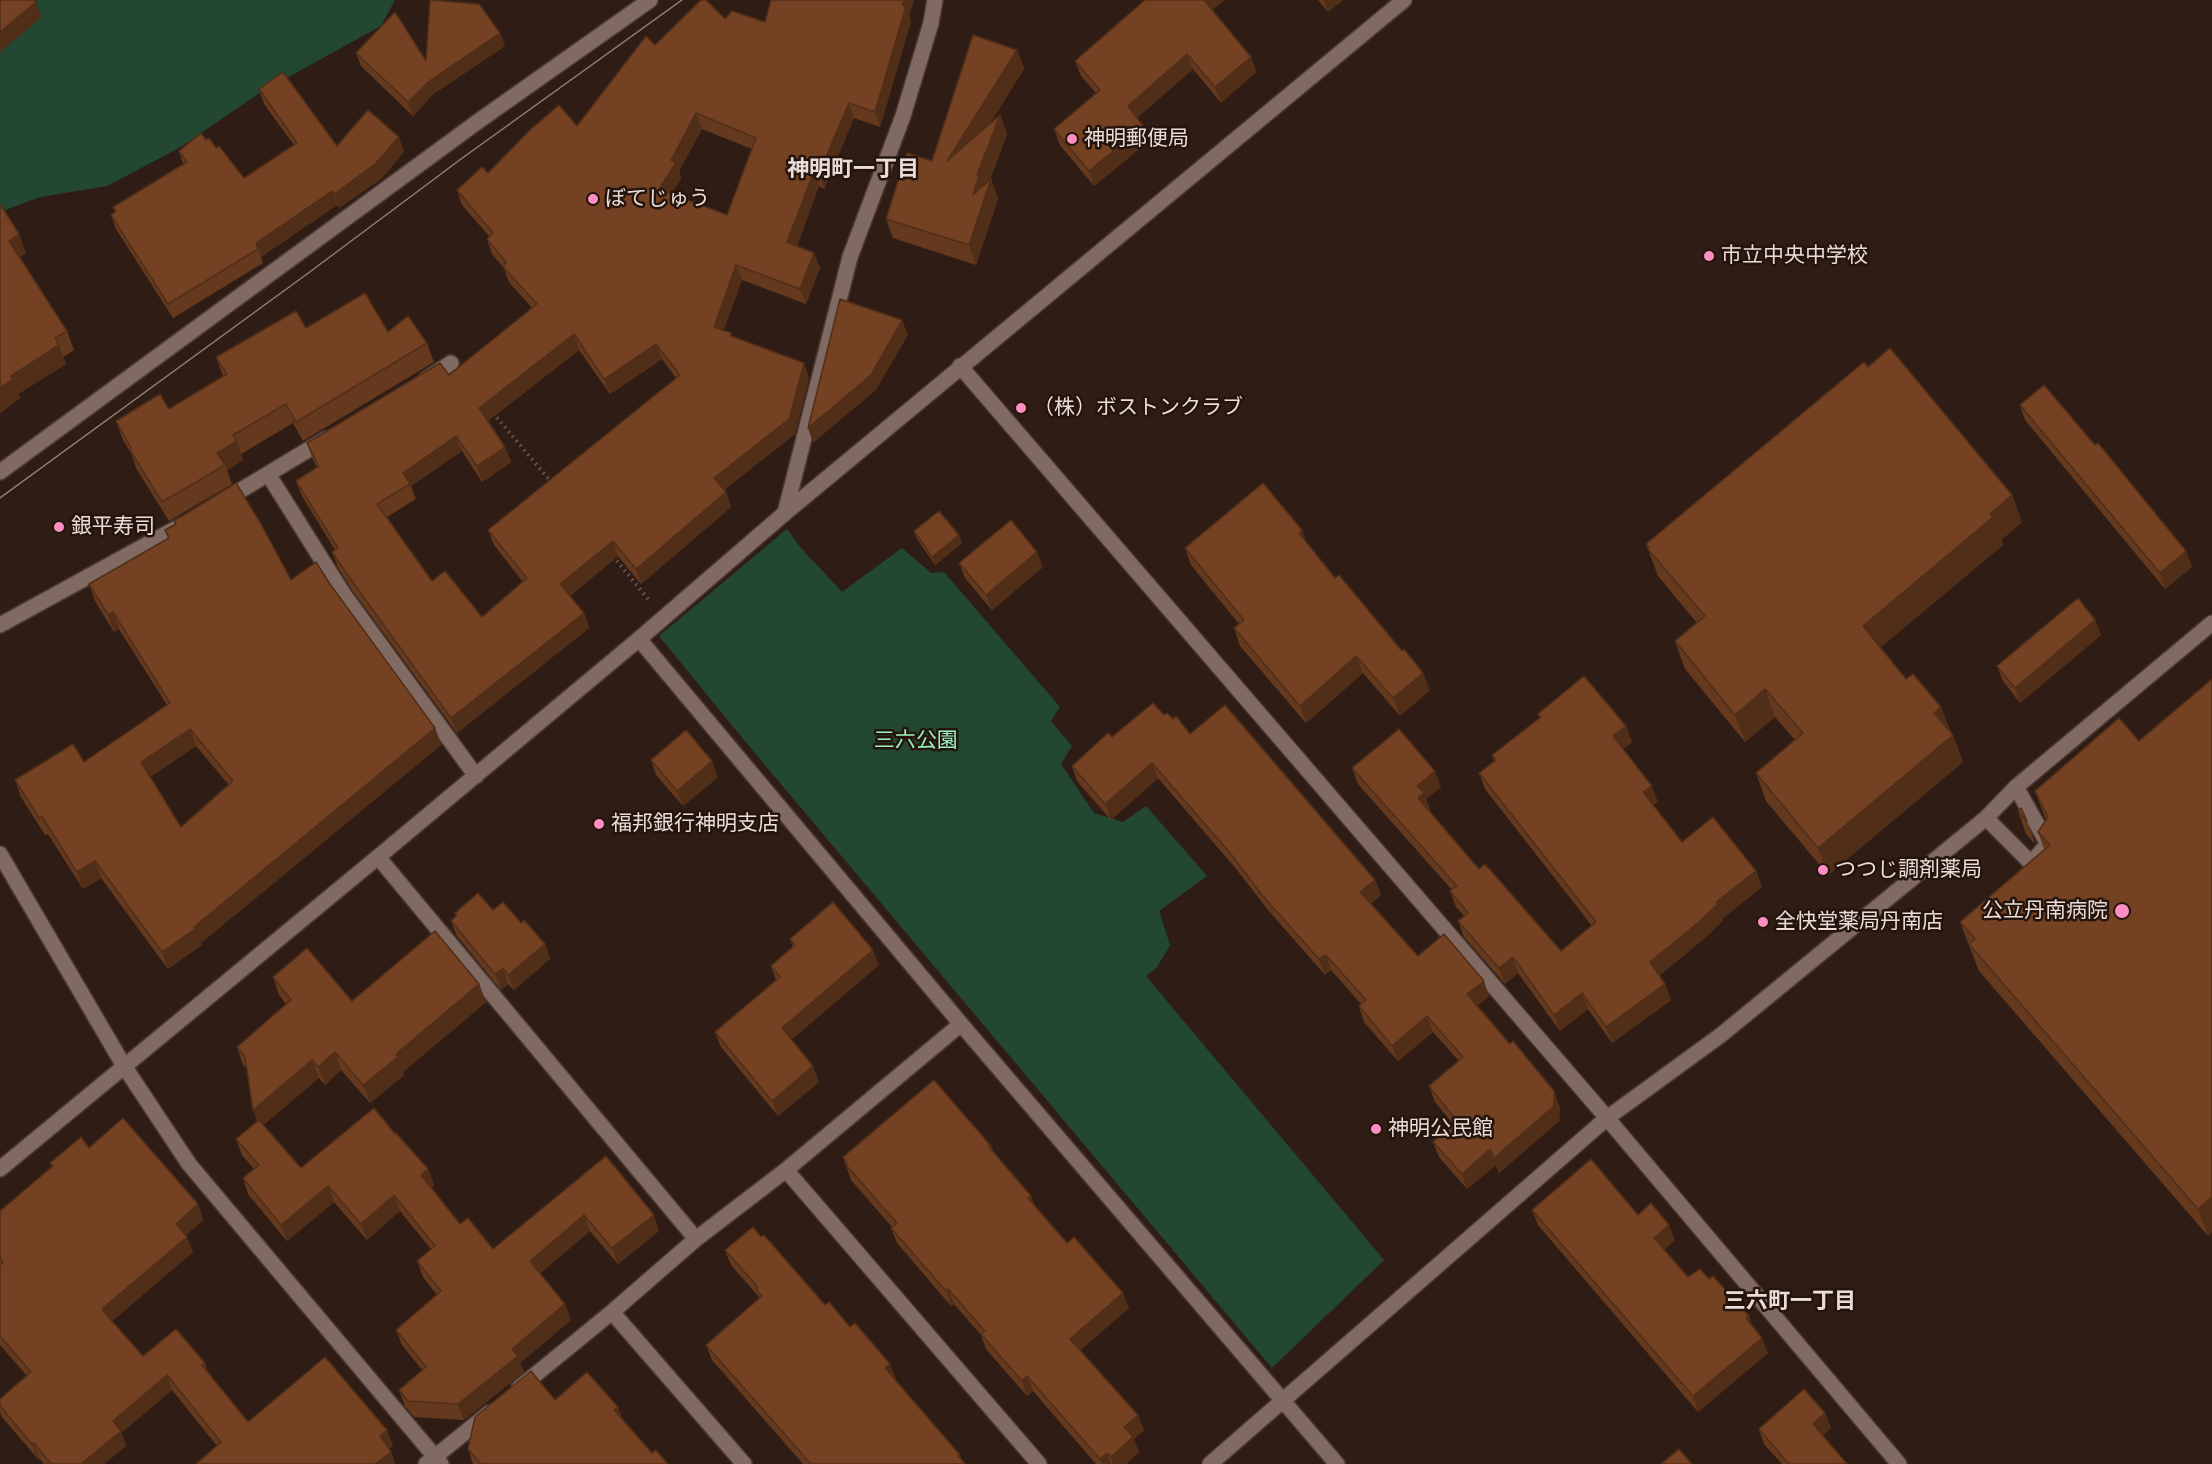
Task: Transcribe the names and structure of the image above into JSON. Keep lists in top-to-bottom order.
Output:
{
  "districts": ["神明町一丁目", "三六町一丁目"],
  "parks": ["三六公園"],
  "places": [
    "神明郵便局",
    "ぼてじゅう",
    "市立中央中学校",
    "（株）ボストンクラブ",
    "銀平寿司",
    "福邦銀行神明支店",
    "つつじ調剤薬局",
    "公立丹南病院",
    "全快堂薬局丹南店",
    "神明公民館"
  ]
}
